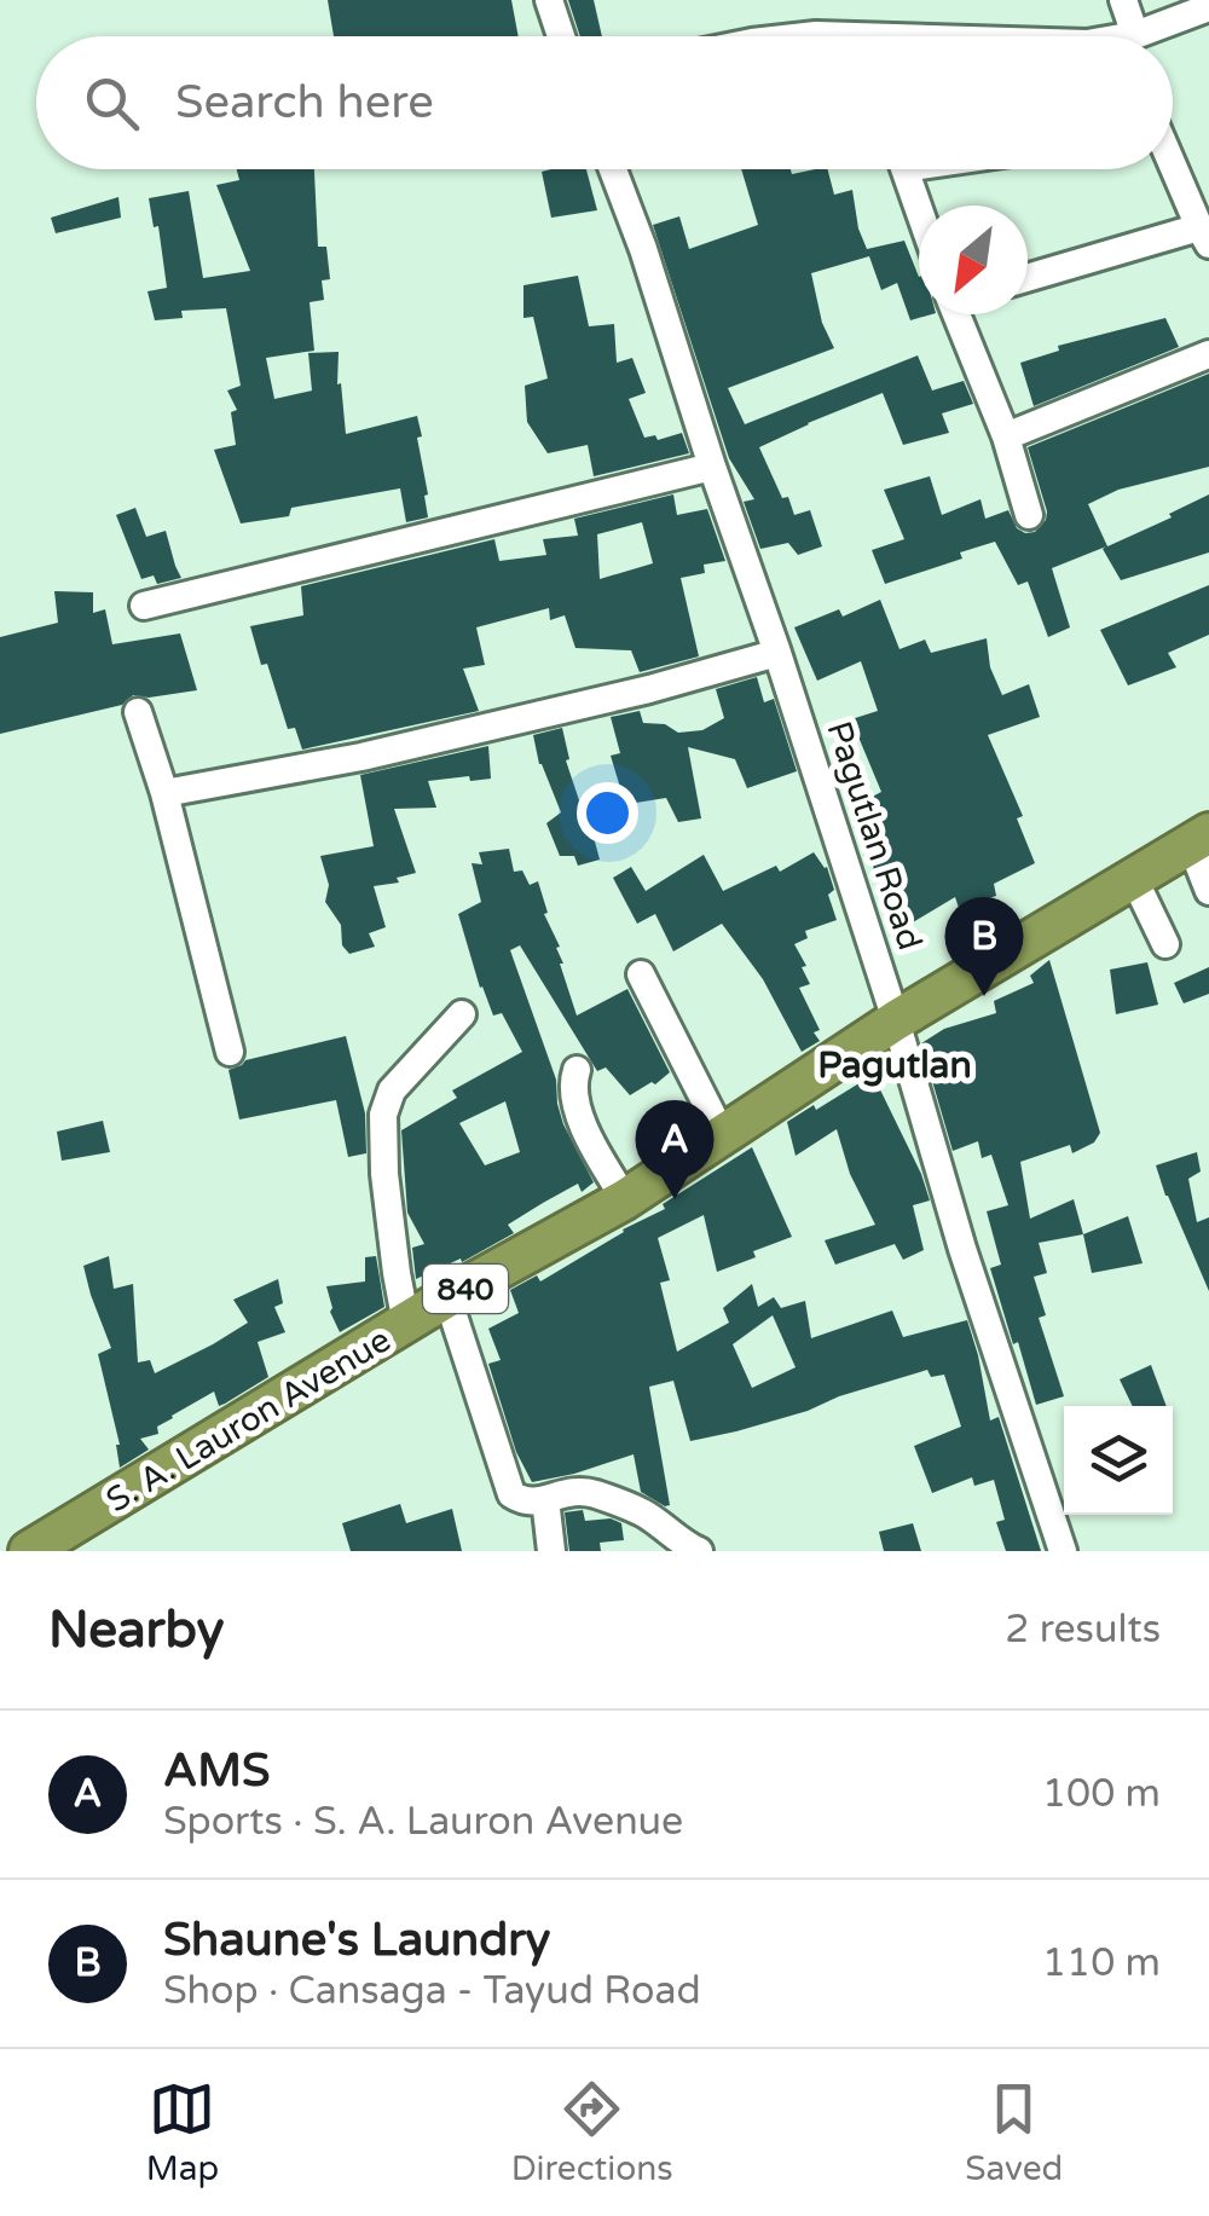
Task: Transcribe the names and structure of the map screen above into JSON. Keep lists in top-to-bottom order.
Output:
{
  "streets": {
    "highway": ["840", "S. A. Lauron Avenue"],
    "street": ["Pagutlan Road"]
  },
  "crossings": [
    ["Pagutlan Road", "840"],
    ["Pagutlan Road", "S. A. Lauron Avenue"],
    ["840", "S. A. Lauron Avenue"]
  ],
  "districts": ["Pagutlan"],
  "north": "bottom left",
  "page": {
    "search": "Search here",
    "pins": ["B", "A"],
    "heading": ["Nearby", "2 results"],
    "list": [
      {
        "mark": "A",
        "name": "AMS",
        "note": "Sports · S. A. Lauron Avenue",
        "value": "100 m"
      },
      {
        "mark": "B",
        "name": "Shaune's Laundry",
        "note": "Shop · Cansaga - Tayud Road",
        "value": "110 m"
      }
    ],
    "nav": ["Map", "Directions", "Saved"]
  }
}
